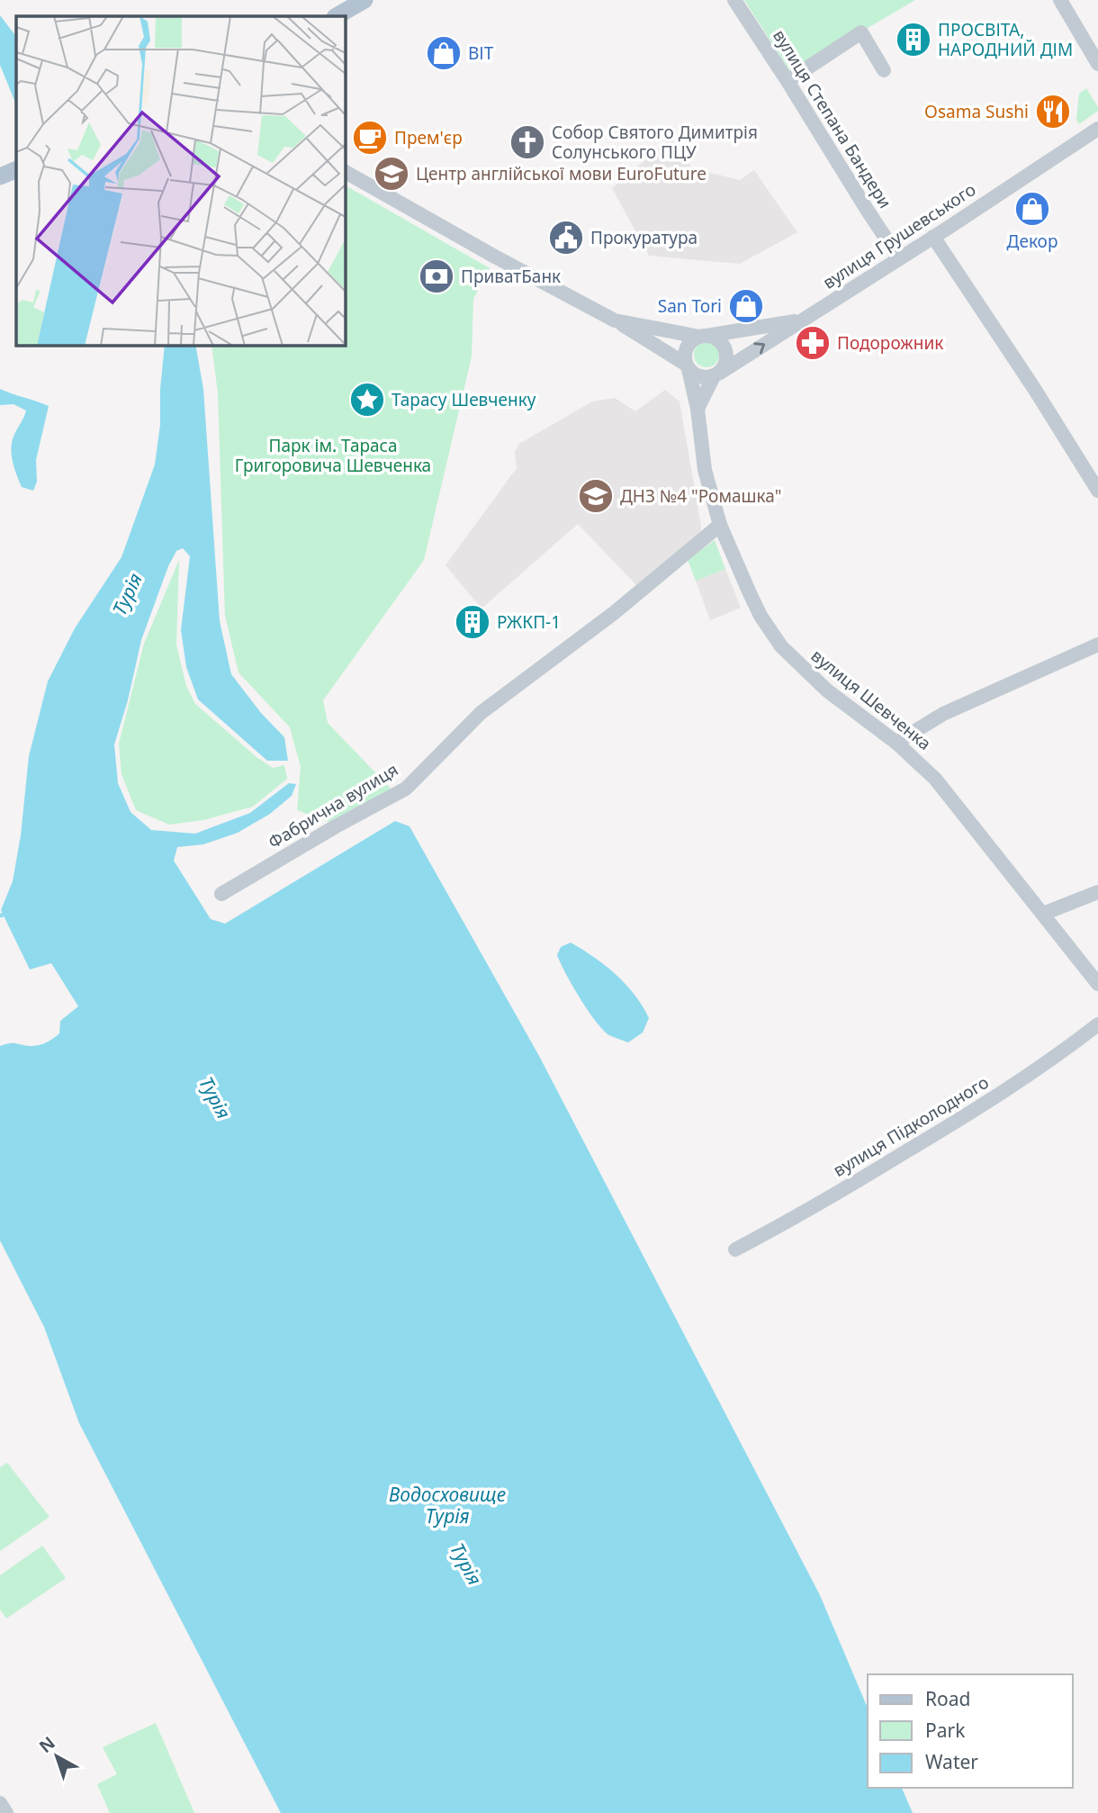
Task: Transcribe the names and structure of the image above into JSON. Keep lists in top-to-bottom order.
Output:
{
  "streets": {
    "street": [
      "вулиця Степана Бандери",
      "вулиця Грушевського",
      "вулиця Шевченка",
      "Фабрична вулиця",
      "вулиця Підколодного"
    ]
  },
  "crossings": [
    ["вулиця Степана Бандери", "вулиця Грушевського"],
    ["вулиця Грушевського", "вулиця Шевченка"],
    ["вулиця Шевченка", "Фабрична вулиця"]
  ],
  "water": ["Турія", "Водосховище Турія"],
  "parks": ["Парк ім. Тараса Григоровича Шевченка"],
  "places": {
    "building": ["ПРОСВІТА, НАРОДНИЙ ДІМ", "РЖКП-1"],
    "shop": ["ВІТ", "Декор", "San Tori"],
    "restaurant": ["Osama Sushi"],
    "cafe": ["Прем'єр"],
    "church": ["Собор Святого Димитрія Солунського ПЦУ"],
    "school or university": ["Центр англійської мови EuroFuture", "ДНЗ №4 \"Ромашка\""],
    "public building": ["Прокуратура"],
    "bank": ["ПриватБанк"],
    "pharmacy": ["Подорожник"],
    "place": ["Тарасу Шевченку"]
  },
  "legend": ["Road", "Park", "Water"],
  "north": "top left"
}
